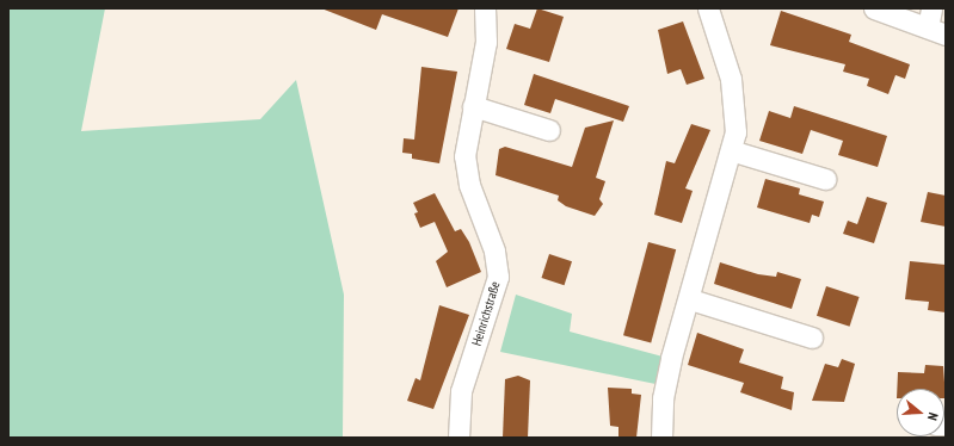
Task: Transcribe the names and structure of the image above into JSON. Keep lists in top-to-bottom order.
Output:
{
  "streets": {
    "street": ["Heinrichstraße"]
  },
  "north": "right"
}
